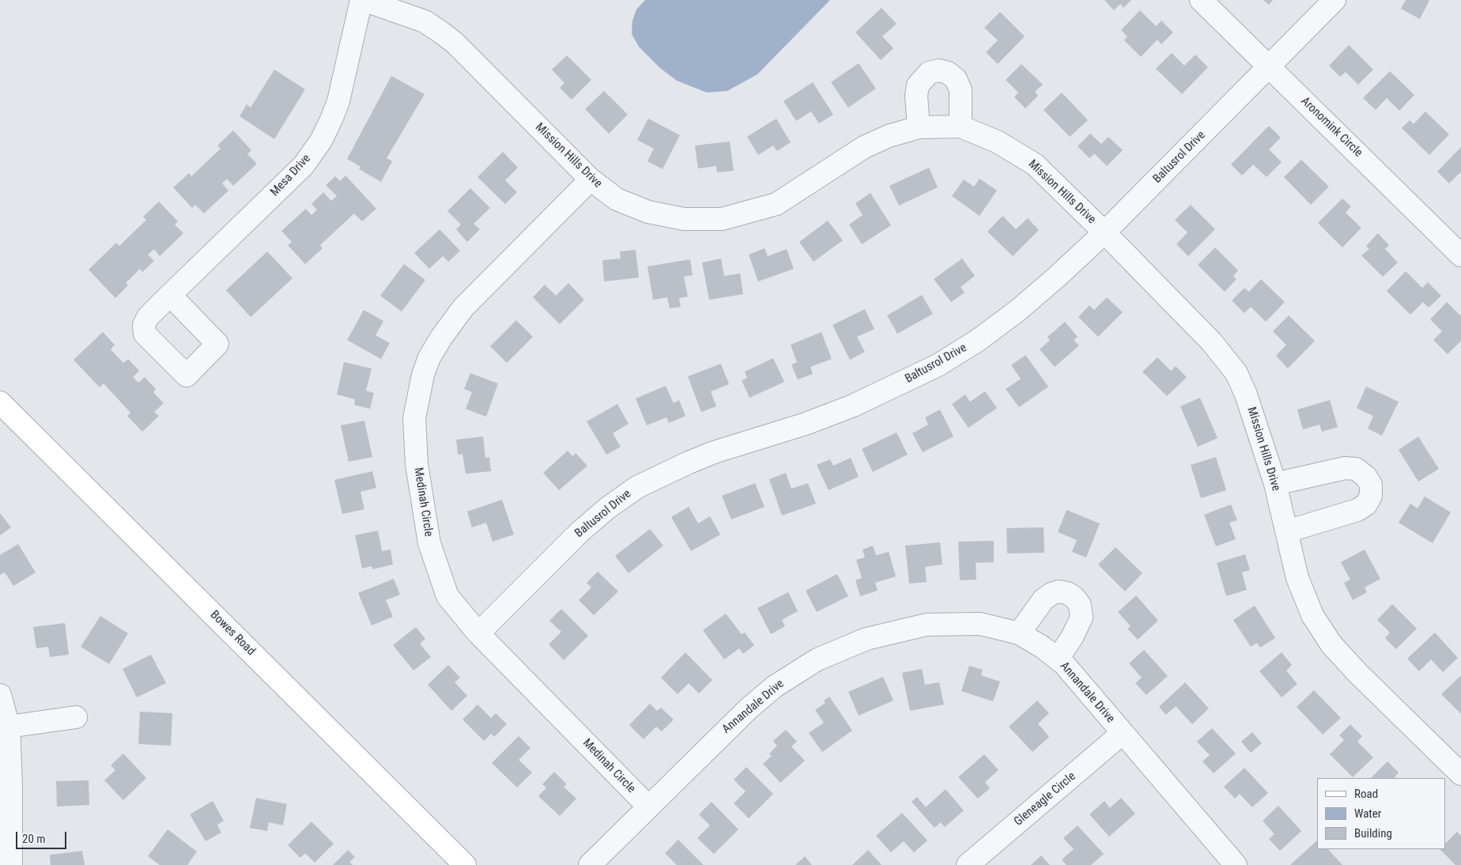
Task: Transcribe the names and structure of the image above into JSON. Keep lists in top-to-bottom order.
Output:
{
  "streets": {
    "main road": ["Bowes Road"],
    "street": [
      "Aronomink Circle",
      "Mission Hills Drive",
      "Baltusrol Drive",
      "Mesa Drive",
      "Medinah Circle",
      "Annandale Drive",
      "Gleneagle Circle"
    ]
  },
  "crossings": [
    ["Aronomink Circle", "Baltusrol Drive"],
    ["Mission Hills Drive", "Baltusrol Drive"],
    ["Mission Hills Drive", "Mesa Drive"],
    ["Mission Hills Drive", "Medinah Circle"],
    ["Baltusrol Drive", "Medinah Circle"],
    ["Medinah Circle", "Annandale Drive"],
    ["Annandale Drive", "Gleneagle Circle"]
  ],
  "legend": ["Road", "Water", "Building"],
  "scale_bar": "20 m"
}
